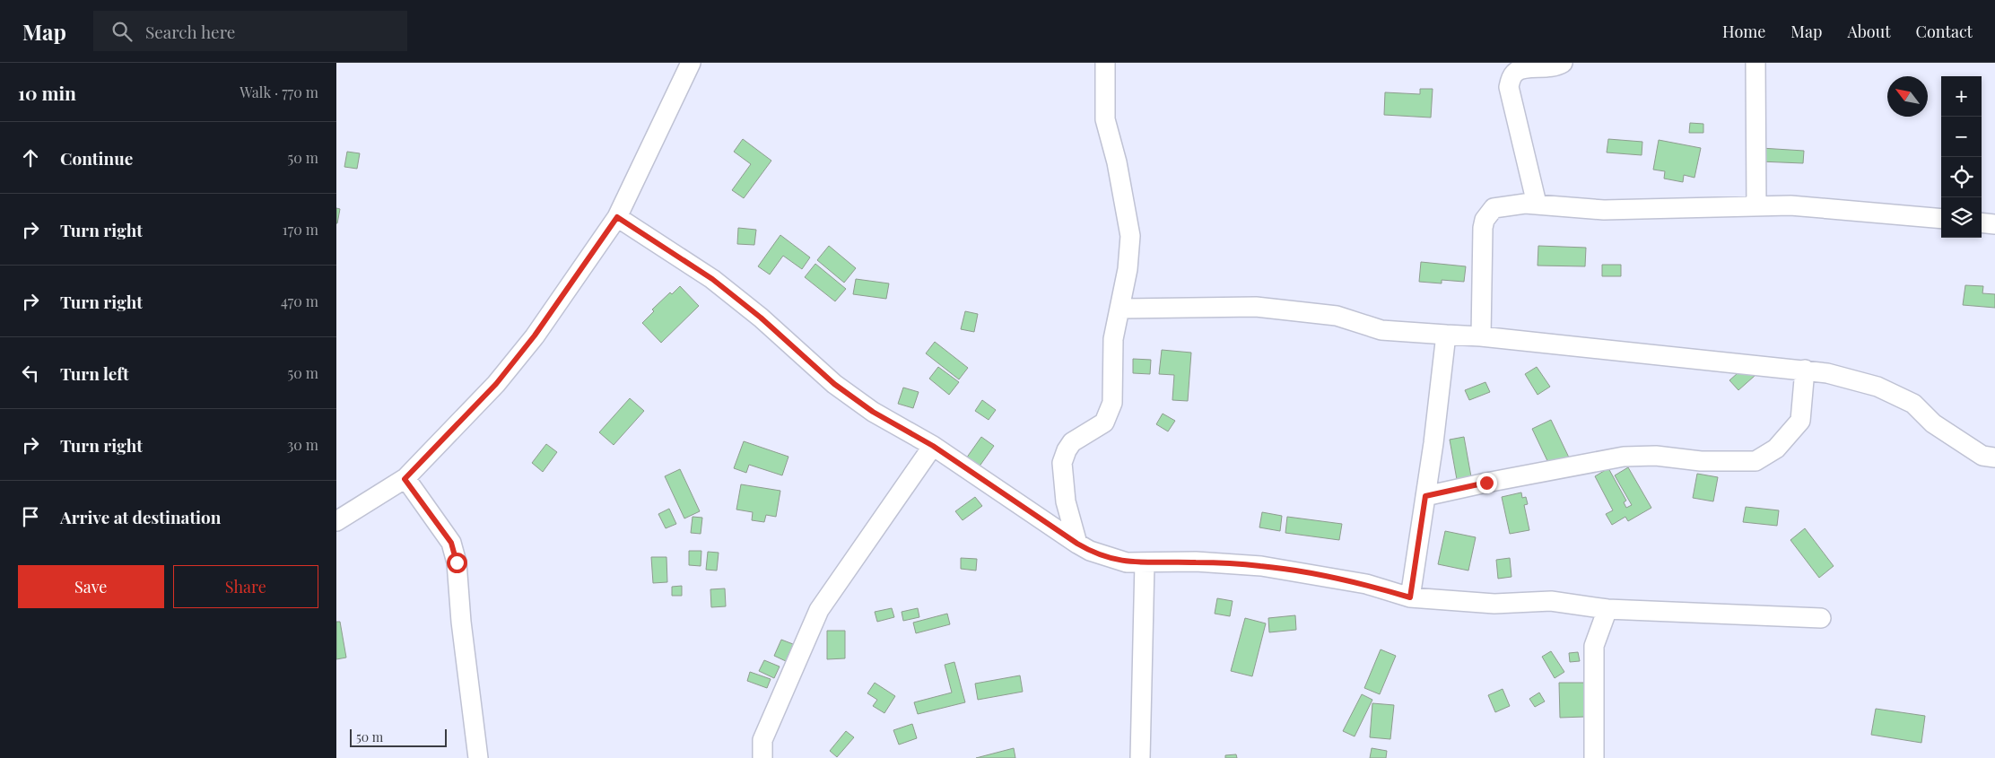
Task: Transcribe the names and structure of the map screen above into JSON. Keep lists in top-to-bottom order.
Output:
{
  "scale_bar": "50 m",
  "north": "top left",
  "page": {
    "header": "Map",
    "search": "Search here",
    "nav": [
      "Home",
      "Map",
      "About",
      "Contact"
    ],
    "heading": ["10 min", "Walk · 770 m"],
    "map_buttons": ["+", "−"],
    "list": [
      ["Continue", "50 m"],
      ["Turn right", "170 m"],
      ["Turn right", "470 m"],
      ["Turn left", "50 m"],
      ["Turn right", "30 m"],
      "Arrive at destination"
    ],
    "buttons": ["Save", "Share"],
    "scale": "50 m"
  }
}
